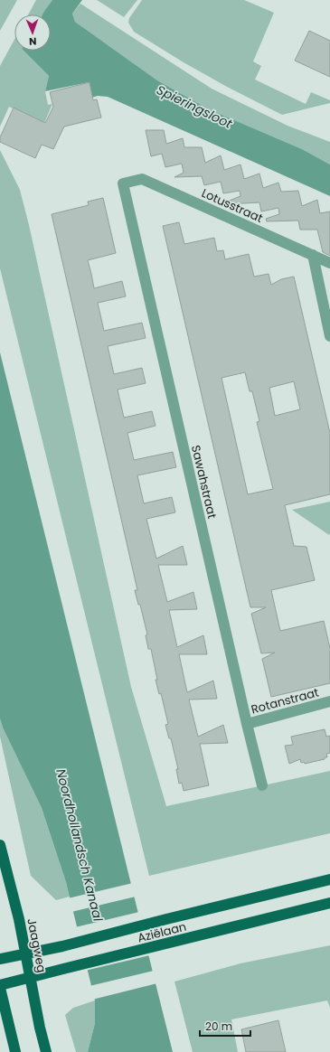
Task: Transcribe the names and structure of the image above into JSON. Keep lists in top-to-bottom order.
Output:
{
  "streets": {
    "main road": ["Aziëlaan", "Jaagweg"],
    "street": ["Lotusstraat", "Sawahstraat", "Rotanstraat"]
  },
  "crossings": [
    ["Lotusstraat", "Sawahstraat"],
    ["Sawahstraat", "Rotanstraat"],
    ["Aziëlaan", "Jaagweg"]
  ],
  "water": ["Spieringsloot", "Noordhollandsch Kanaal"],
  "scale_bar": "20 m",
  "north": "bottom"
}
